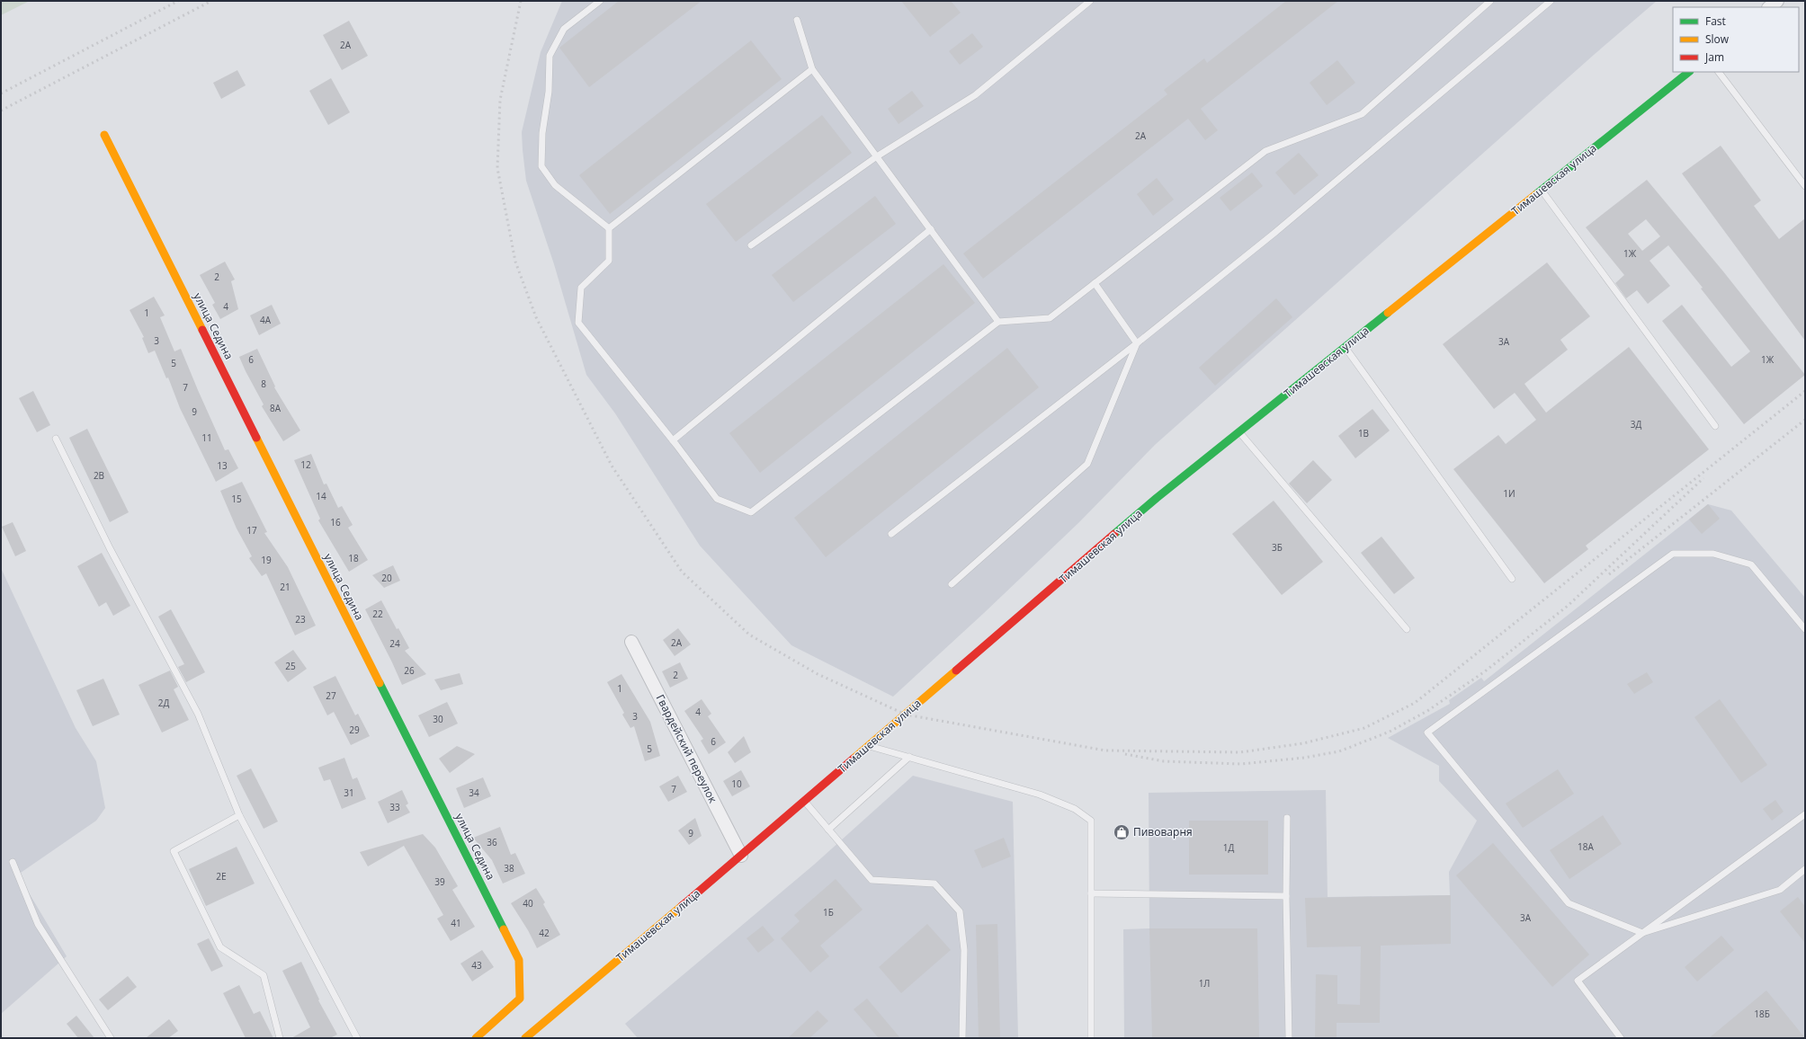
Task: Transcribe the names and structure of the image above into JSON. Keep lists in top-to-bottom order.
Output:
{
  "streets": {
    "street": ["Тимашевская улица", "улица Седина", "Гвардейский переулок"]
  },
  "crossings": [
    ["Тимашевская улица", "Гвардейский переулок"]
  ],
  "places": {
    "shop": ["Пивоварня"]
  },
  "house_numbers": [
    "2А",
    "2А",
    "1Ж",
    "2",
    "4",
    "1",
    "4А",
    "3",
    "3А",
    "6",
    "1Ж",
    "5",
    "8",
    "7",
    "8А",
    "9",
    "3Д",
    "1В",
    "11",
    "12",
    "13",
    "2В",
    "1И",
    "14",
    "15",
    "16",
    "17",
    "3Б",
    "18",
    "19",
    "20",
    "21",
    "22",
    "23",
    "2А",
    "24",
    "25",
    "26",
    "2",
    "1",
    "27",
    "2Д",
    "4",
    "3",
    "30",
    "29",
    "6",
    "5",
    "10",
    "7",
    "31",
    "34",
    "33",
    "9",
    "36",
    "18А",
    "1Д",
    "38",
    "2Е",
    "39",
    "40",
    "1Б",
    "3А",
    "41",
    "42",
    "43",
    "1Л",
    "18Б"
  ],
  "legend": ["Fast", "Slow", "Jam"]
}
